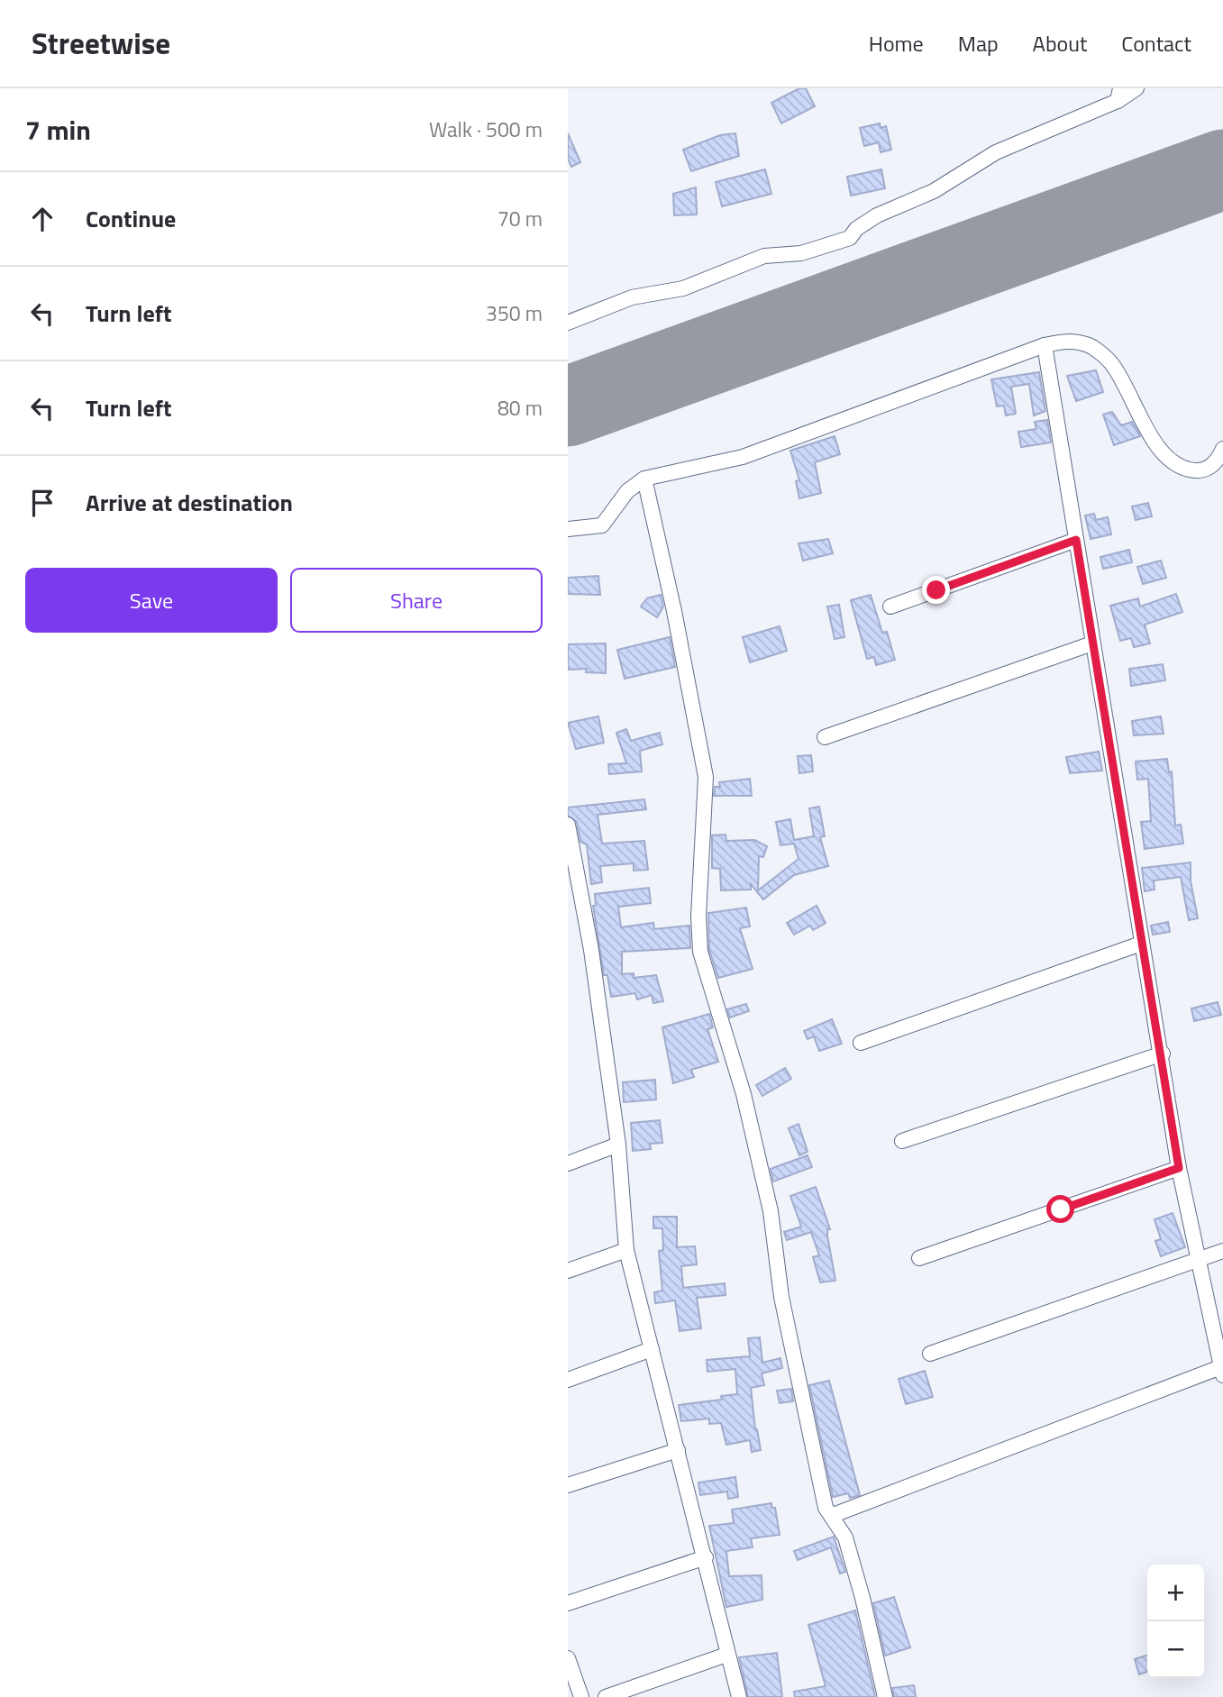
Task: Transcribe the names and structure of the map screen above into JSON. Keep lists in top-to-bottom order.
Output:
{
  "page": {
    "header": "Streetwise",
    "nav": [
      "Home",
      "Map",
      "About",
      "Contact"
    ],
    "heading": ["7 min", "Walk · 500 m"],
    "list": [
      ["Continue", "70 m"],
      ["Turn left", "350 m"],
      ["Turn left", "80 m"],
      "Arrive at destination"
    ],
    "buttons": ["Save", "Share"],
    "map_buttons": ["+", "−"]
  }
}
